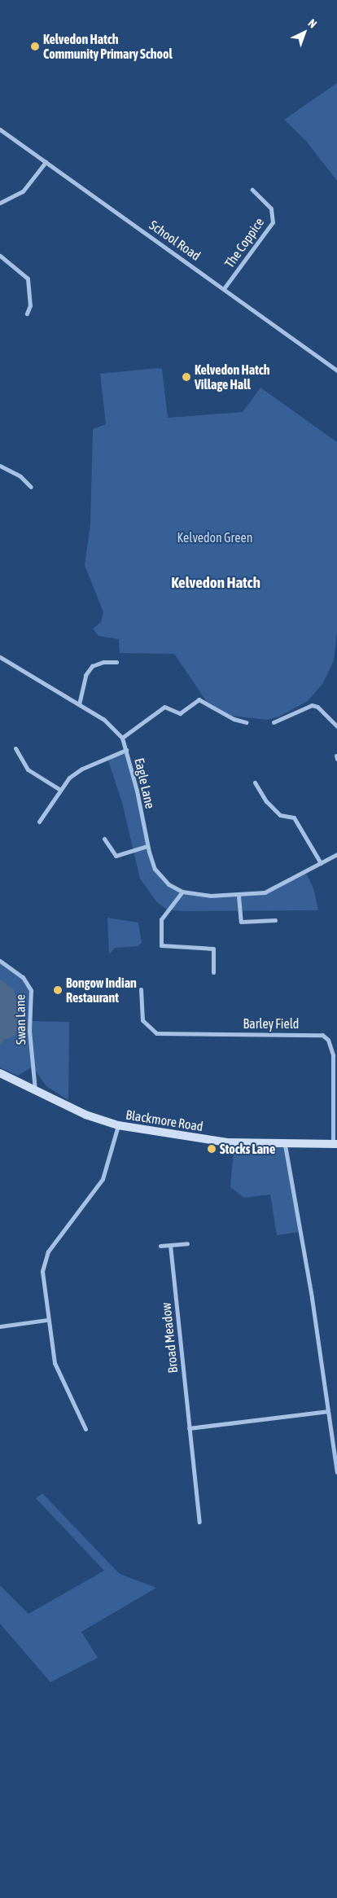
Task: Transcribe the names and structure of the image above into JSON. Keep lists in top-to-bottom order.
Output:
{
  "streets": {
    "street": [
      "School Road",
      "The Coppice",
      "Eagle Lane",
      "Swan Lane",
      "Barley Field",
      "Blackmore Road",
      "Broad Meadow"
    ]
  },
  "crossings": [
    ["School Road", "The Coppice"],
    ["Swan Lane", "Blackmore Road"],
    ["Barley Field", "Blackmore Road"]
  ],
  "districts": ["Kelvedon Hatch"],
  "parks": ["Kelvedon Green"],
  "places": [
    "Kelvedon Hatch Community Primary School",
    "Kelvedon Hatch Village Hall",
    "Bongow Indian Restaurant",
    "Stocks Lane"
  ],
  "north": "top right"
}
